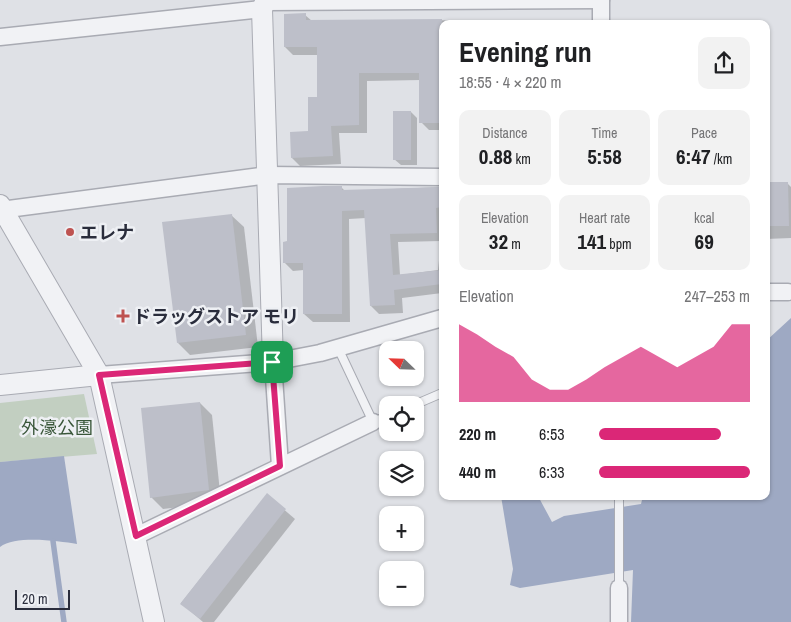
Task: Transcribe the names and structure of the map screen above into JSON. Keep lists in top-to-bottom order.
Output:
{
  "parks": ["外濠公園"],
  "places": {
    "other": ["エレナ"],
    "health": ["ドラッグストア モリ"]
  },
  "scale_bar": "20 m",
  "north": "top left",
  "page": {
    "heading": ["Evening run", "18:55 · 4 × 220 m"],
    "stats": [
      ["Distance", "0.88 km"],
      ["Time", "5:58"],
      ["Pace", "6:47 /km"],
      ["Elevation", "32 m"],
      ["Heart rate", "141 bpm"],
      ["kcal", "69"]
    ],
    "chart": ["Elevation", "247–253 m"],
    "map_buttons": ["+", "−"],
    "list": [
      {
        "name": "220 m",
        "note": "6:53"
      },
      {
        "name": "440 m",
        "note": "6:33"
      }
    ],
    "scale": "20 m"
  }
}
